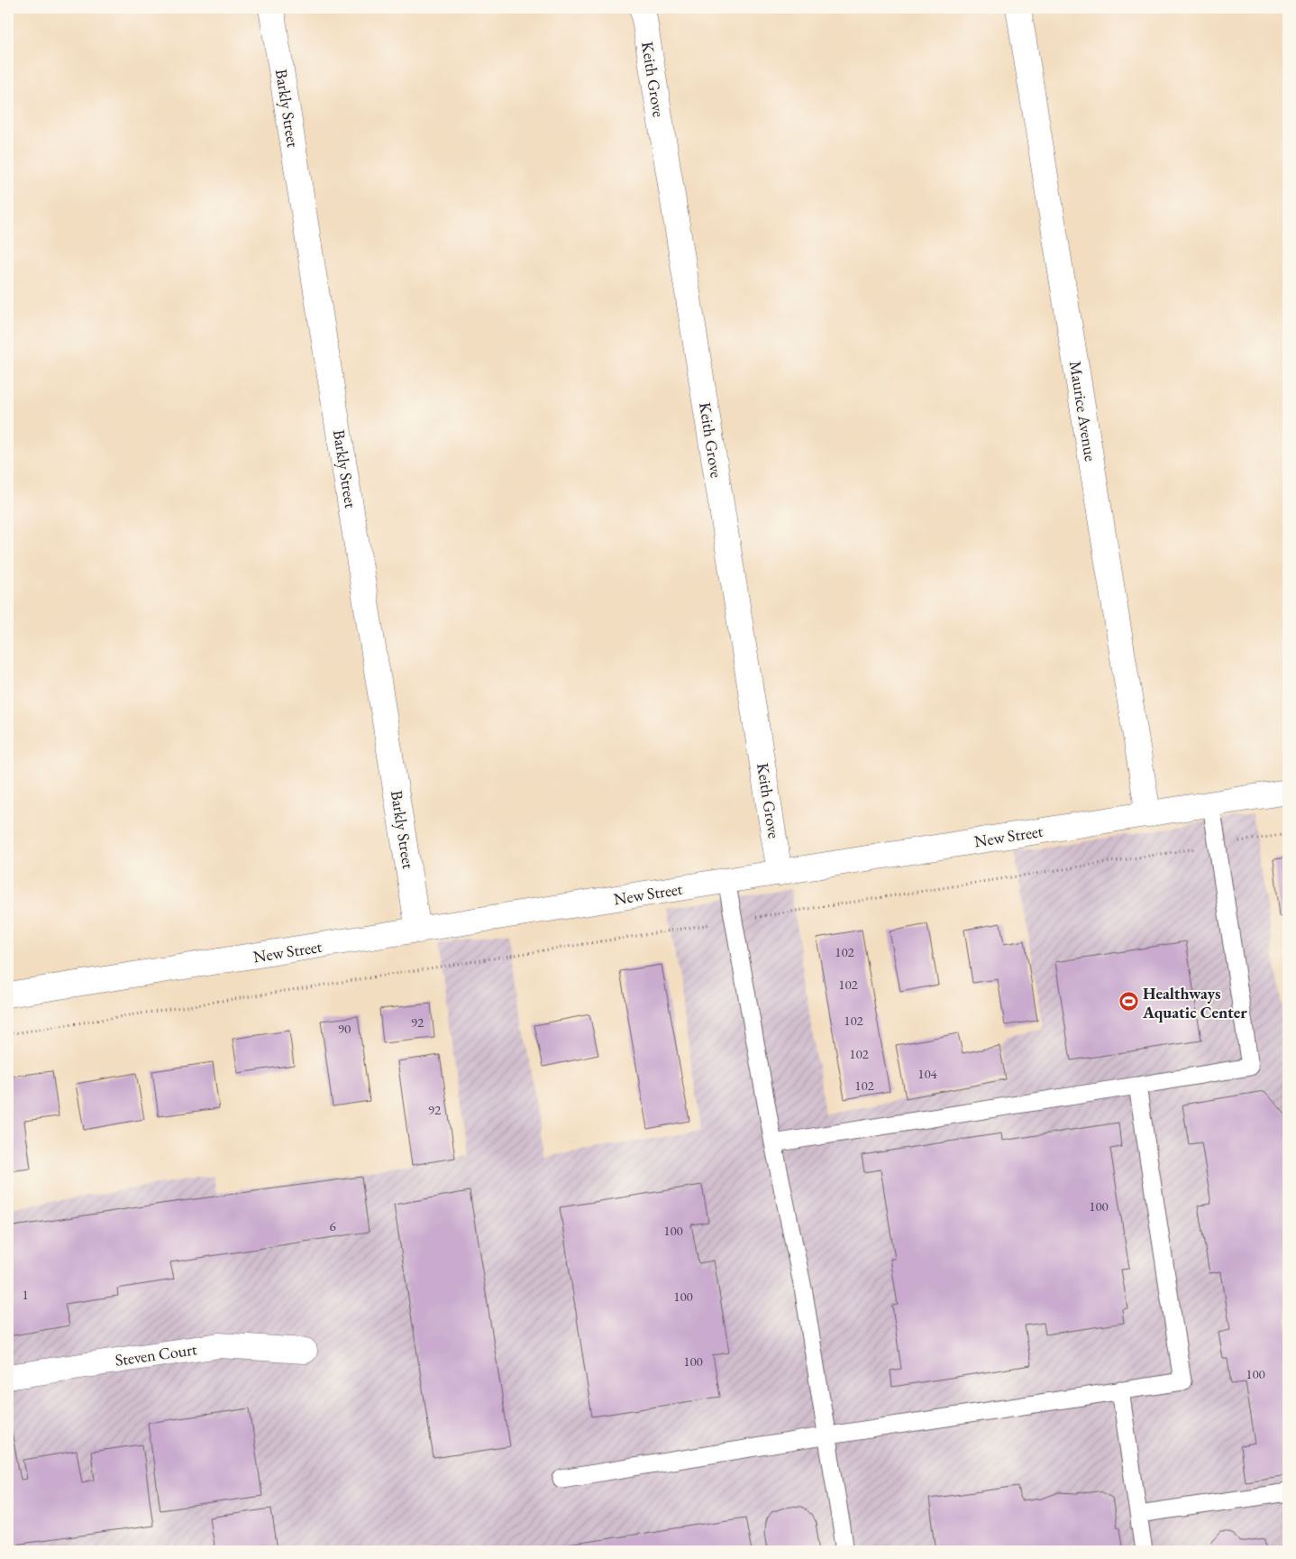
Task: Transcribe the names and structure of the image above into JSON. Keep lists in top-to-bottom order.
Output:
{
  "streets": {
    "street": [
      "Keith Grove",
      "Barkly Street",
      "Maurice Avenue",
      "New Street",
      "Steven Court"
    ]
  },
  "crossings": [
    ["Keith Grove", "New Street"],
    ["Barkly Street", "New Street"],
    ["Maurice Avenue", "New Street"]
  ],
  "places": {
    "sports": ["Healthways Aquatic Center"]
  },
  "house_numbers": [
    "102",
    "102",
    "102",
    "92",
    "90",
    "102",
    "104",
    "102",
    "92",
    "100",
    "6",
    "100",
    "1",
    "100",
    "100",
    "100"
  ]
}
